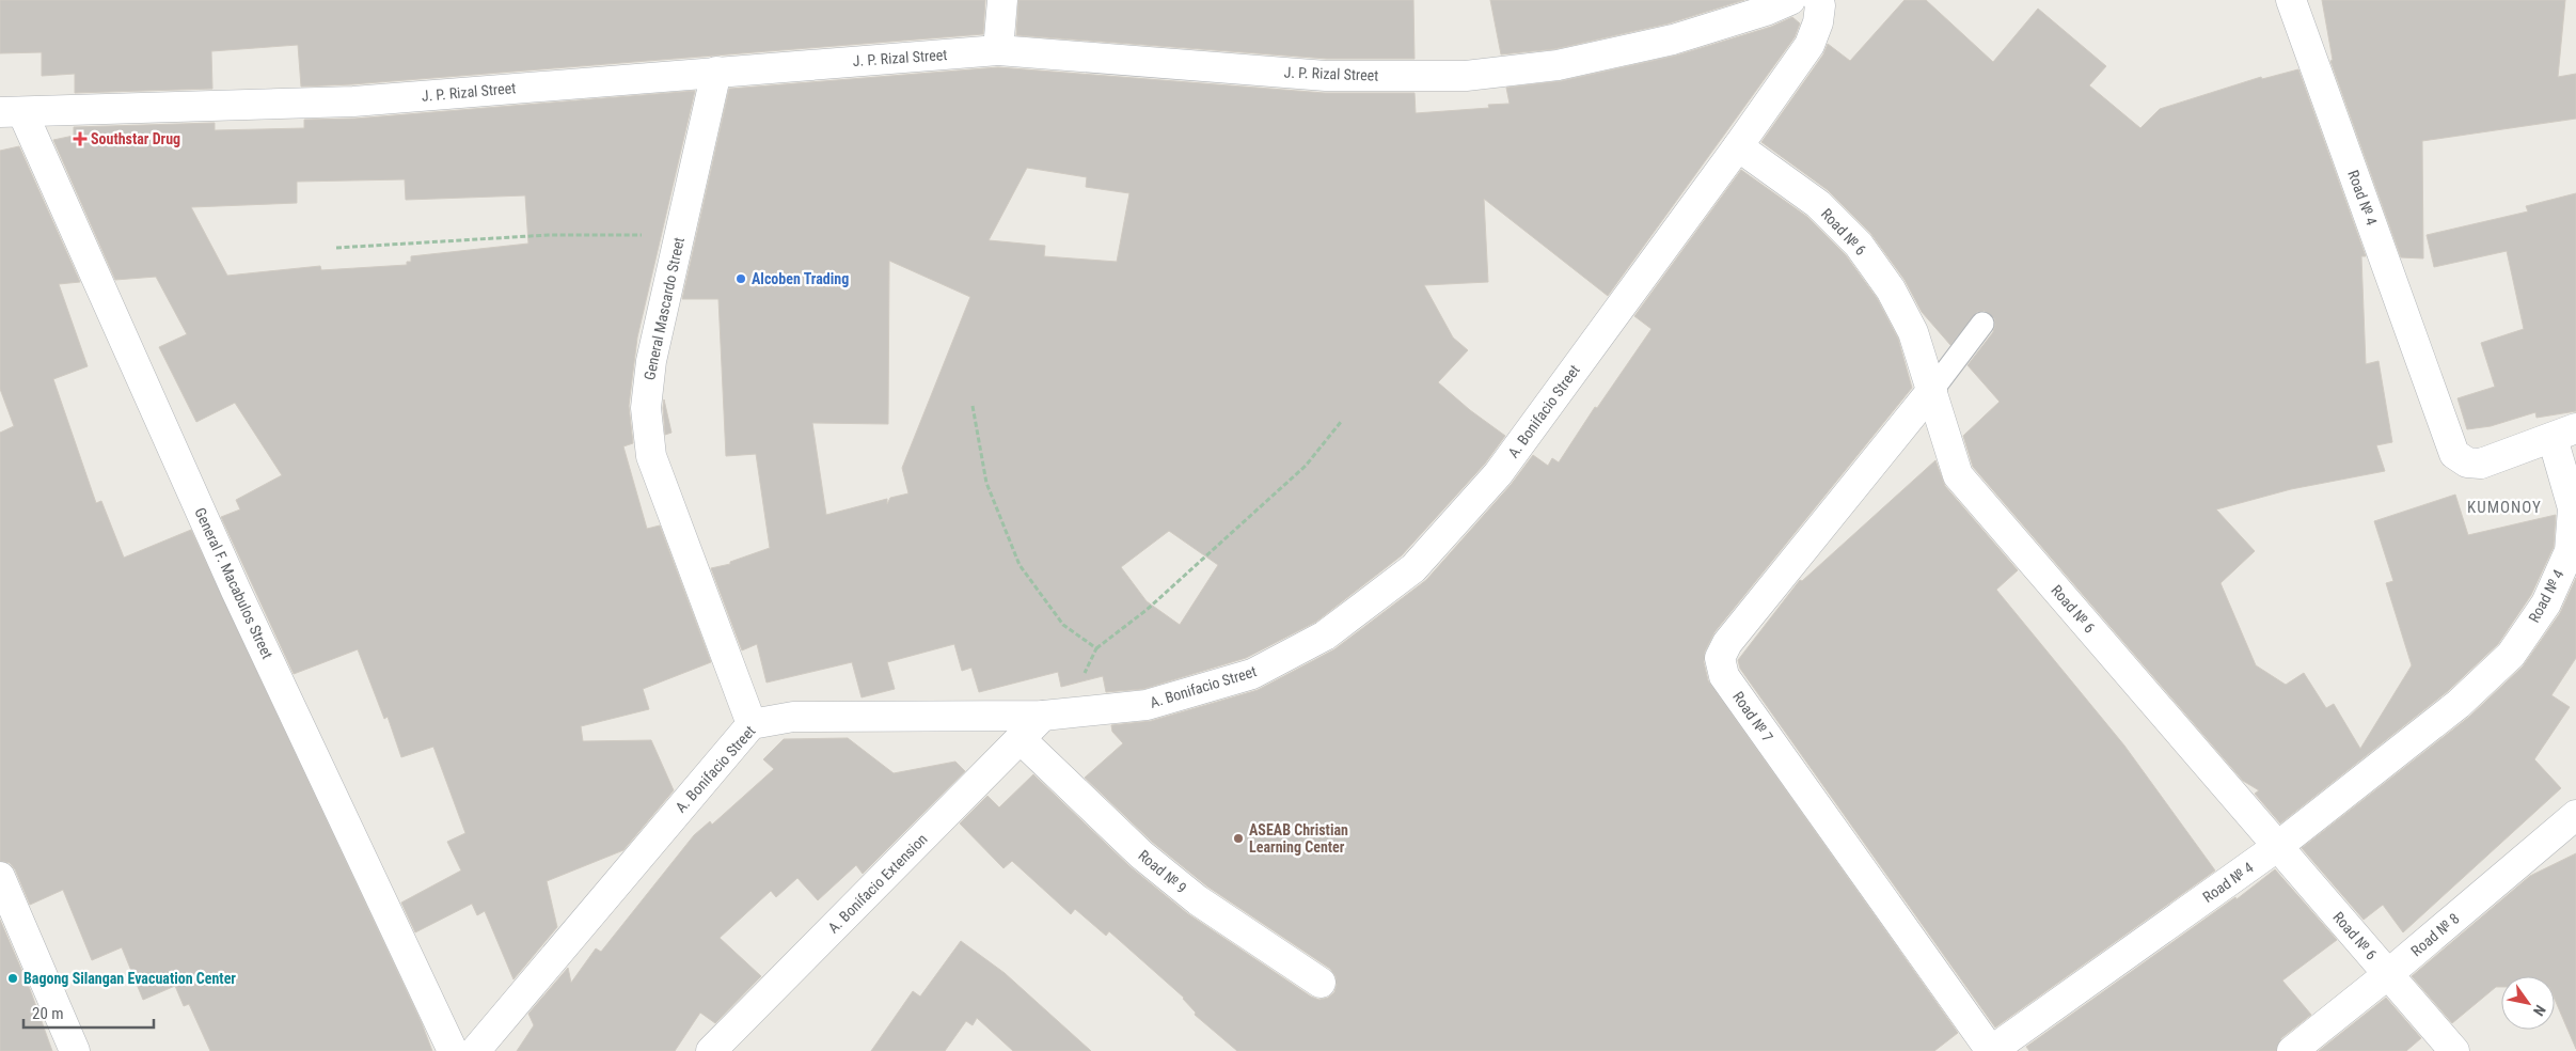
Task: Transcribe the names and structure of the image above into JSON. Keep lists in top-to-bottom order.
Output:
{
  "streets": {
    "street": [
      "J. P. Rizal Street",
      "Road № 4",
      "Road № 6",
      "General Mascardo Street",
      "A. Bonifacio Street",
      "General F. Macabulos Street",
      "Road № 7",
      "Road № 9",
      "A. Bonifacio Extension",
      "Road № 8"
    ]
  },
  "crossings": [
    ["J. P. Rizal Street", "General Mascardo Street"],
    ["J. P. Rizal Street", "General F. Macabulos Street"],
    ["Road № 4", "Road № 6"],
    ["Road № 4", "Road № 7"],
    ["Road № 6", "A. Bonifacio Street"],
    ["Road № 6", "Road № 7"],
    ["Road № 6", "Road № 8"],
    ["General Mascardo Street", "A. Bonifacio Street"],
    ["A. Bonifacio Street", "A. Bonifacio Extension"],
    ["Road № 9", "A. Bonifacio Extension"]
  ],
  "districts": ["KUMONOY"],
  "places": {
    "health": ["Southstar Drug"],
    "other": ["Alcoben Trading", "ASEAB Christian Learning Center", "Bagong Silangan Evacuation Center"]
  },
  "scale_bar": "20 m",
  "north": "bottom right"
}
